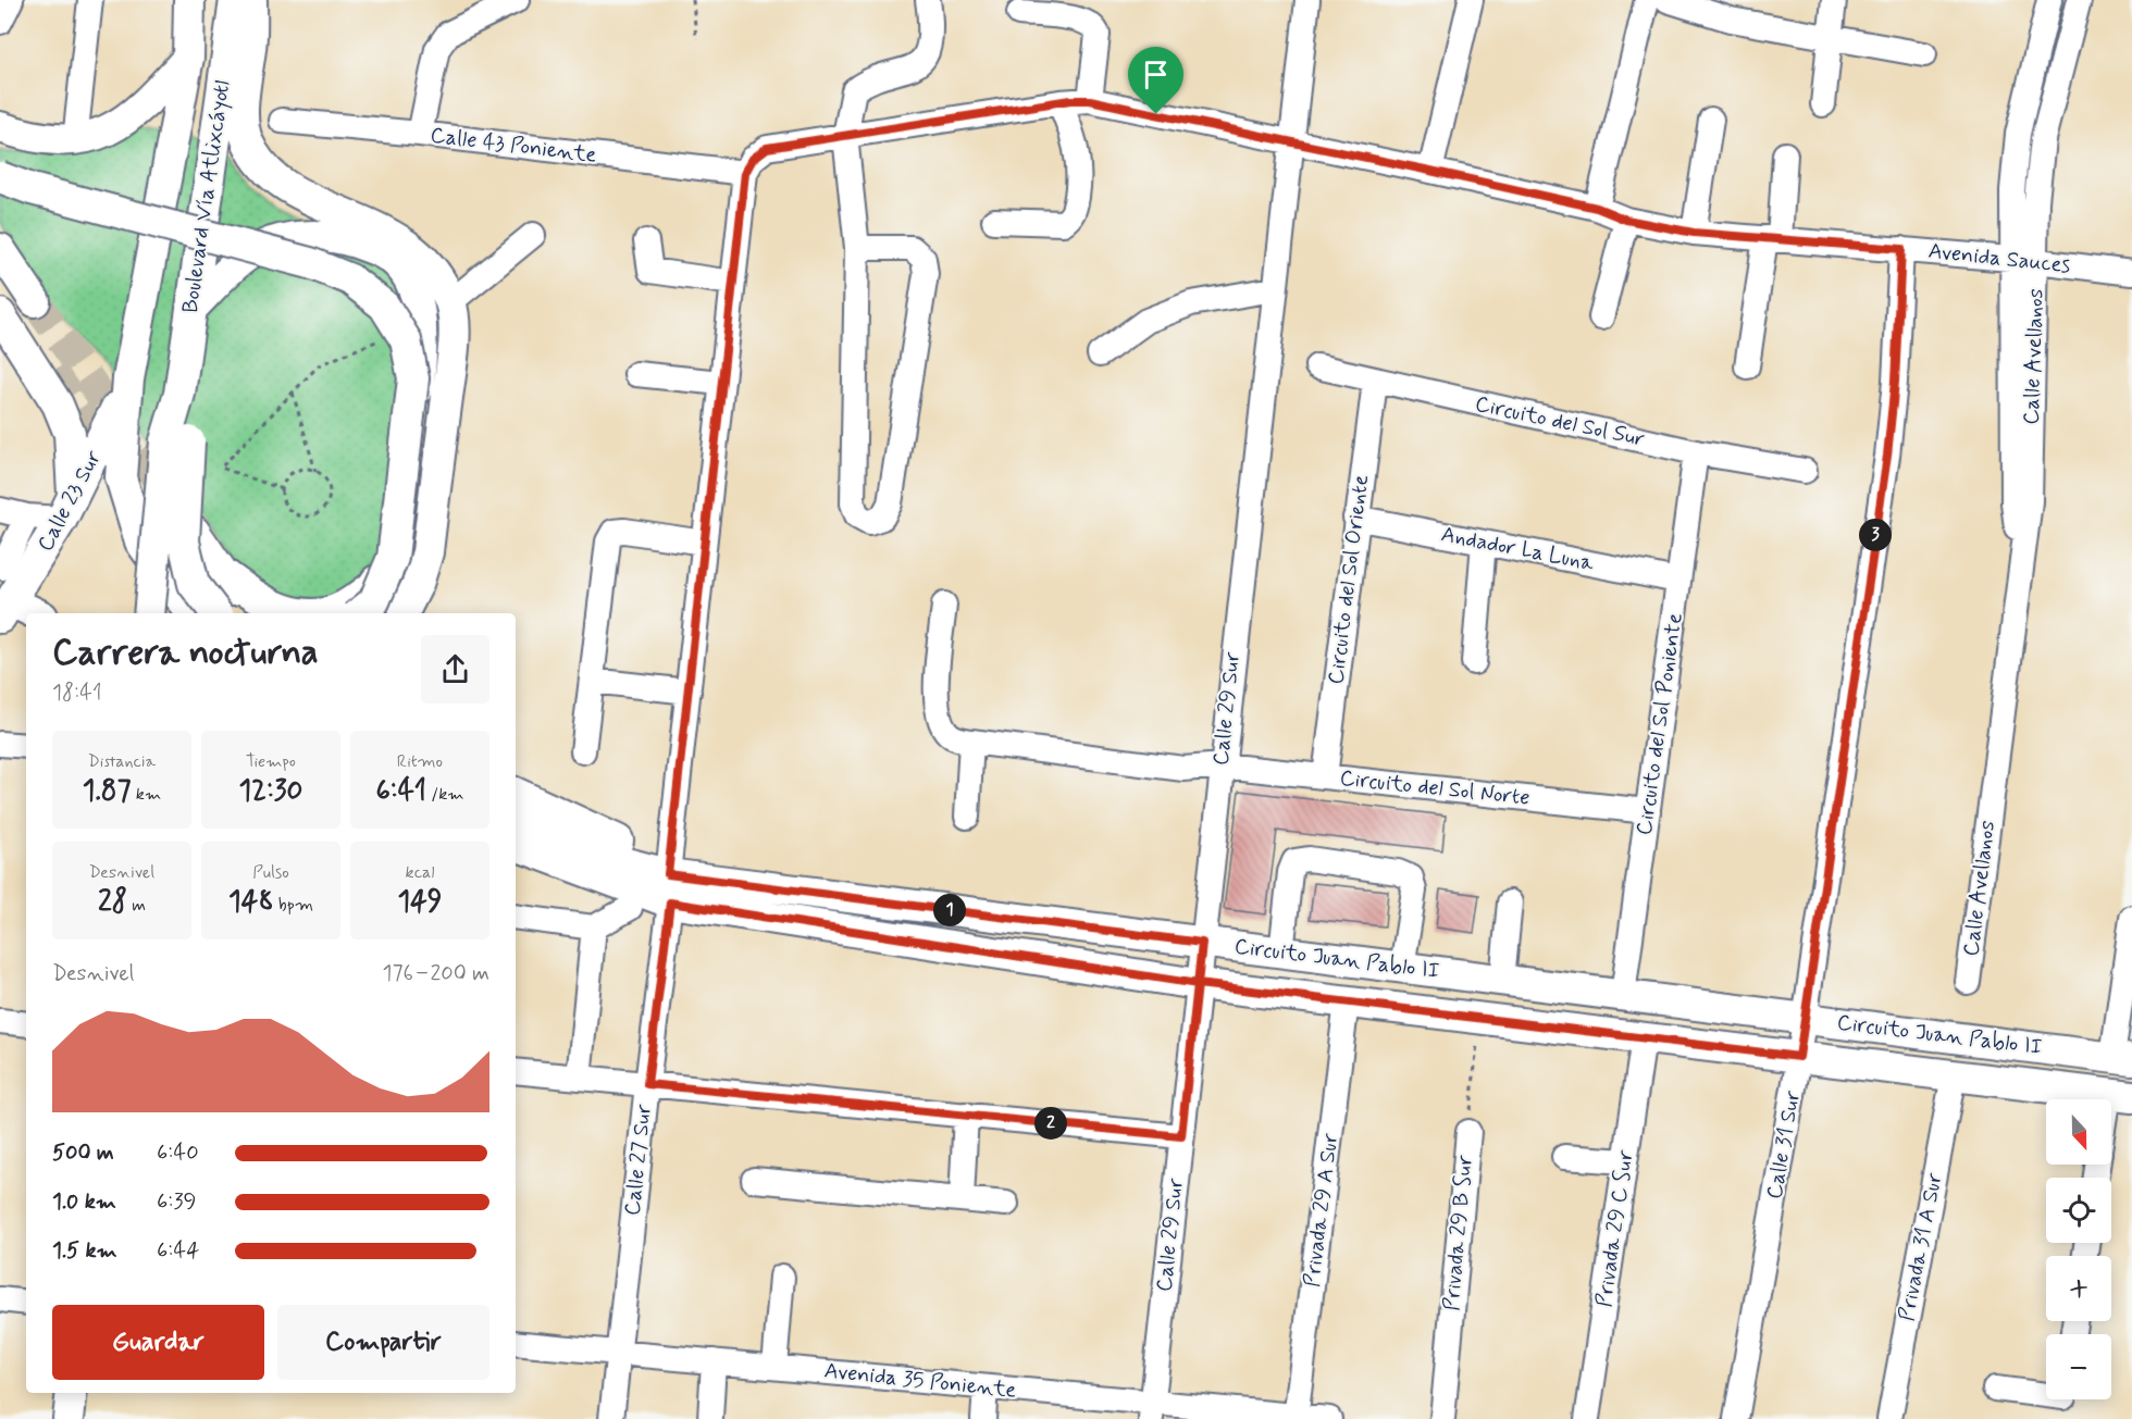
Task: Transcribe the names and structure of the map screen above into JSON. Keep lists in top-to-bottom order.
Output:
{
  "streets": {
    "main road": ["Boulevard Vía Atlixcáyotl", "Calle 23 Sur", "Circuito Juan Pablo II"],
    "street": [
      "Calle 43 Poniente",
      "Avenida Sauces",
      "Calle Avellanos",
      "Circuito del Sol Sur",
      "Andador La Luna",
      "Circuito del Sol Oriente",
      "Calle 29 Sur",
      "Circuito del Sol Poniente",
      "Circuito del Sol Norte",
      "Calle 31 Sur",
      "Calle 27 Sur",
      "Privada 29 A Sur",
      "Privada 29 C Sur",
      "Privada 29 B Sur",
      "Privada 31 A Sur",
      "Avenida 35 Poniente"
    ]
  },
  "crossings": [
    ["Calle 43 Poniente", "Avenida Sauces"],
    ["Calle 43 Poniente", "Calle 27 Sur"],
    ["Boulevard Vía Atlixcáyotl", "Calle 23 Sur"],
    ["Avenida Sauces", "Calle Avellanos"],
    ["Avenida Sauces", "Calle 29 Sur"],
    ["Avenida Sauces", "Calle 31 Sur"],
    ["Avenida Sauces", "Calle 27 Sur"],
    ["Circuito del Sol Sur", "Circuito del Sol Oriente"],
    ["Circuito del Sol Sur", "Circuito del Sol Poniente"],
    ["Andador La Luna", "Circuito del Sol Oriente"],
    ["Andador La Luna", "Circuito del Sol Poniente"],
    ["Circuito del Sol Oriente", "Circuito del Sol Norte"],
    ["Calle 29 Sur", "Circuito del Sol Norte"],
    ["Calle 29 Sur", "Circuito Juan Pablo II"],
    ["Calle 29 Sur", "Avenida 35 Poniente"],
    ["Circuito del Sol Poniente", "Circuito del Sol Norte"],
    ["Circuito del Sol Poniente", "Circuito Juan Pablo II"],
    ["Circuito Juan Pablo II", "Calle 31 Sur"],
    ["Circuito Juan Pablo II", "Calle 27 Sur"],
    ["Circuito Juan Pablo II", "Privada 29 A Sur"],
    ["Circuito Juan Pablo II", "Privada 29 C Sur"],
    ["Circuito Juan Pablo II", "Privada 31 A Sur"],
    ["Calle 27 Sur", "Avenida 35 Poniente"],
    ["Privada 29 A Sur", "Avenida 35 Poniente"]
  ],
  "north": "bottom",
  "page": {
    "pins": ["3", "1", "2"],
    "heading": ["Carrera nocturna", "18:41"],
    "stats": [
      ["Distancia", "1.87 km"],
      ["Tiempo", "12:30"],
      ["Ritmo", "6:41 /km"],
      ["Desnivel", "28 m"],
      ["Pulso", "148 bpm"],
      ["kcal", "149"]
    ],
    "chart": ["Desnivel", "176–200 m"],
    "map_buttons": ["+", "−"],
    "list": [
      {
        "name": "500 m",
        "note": "6:40"
      },
      {
        "name": "1.0 km",
        "note": "6:39"
      },
      {
        "name": "1.5 km",
        "note": "6:44"
      }
    ],
    "buttons": ["Guardar", "Compartir"]
  }
}
